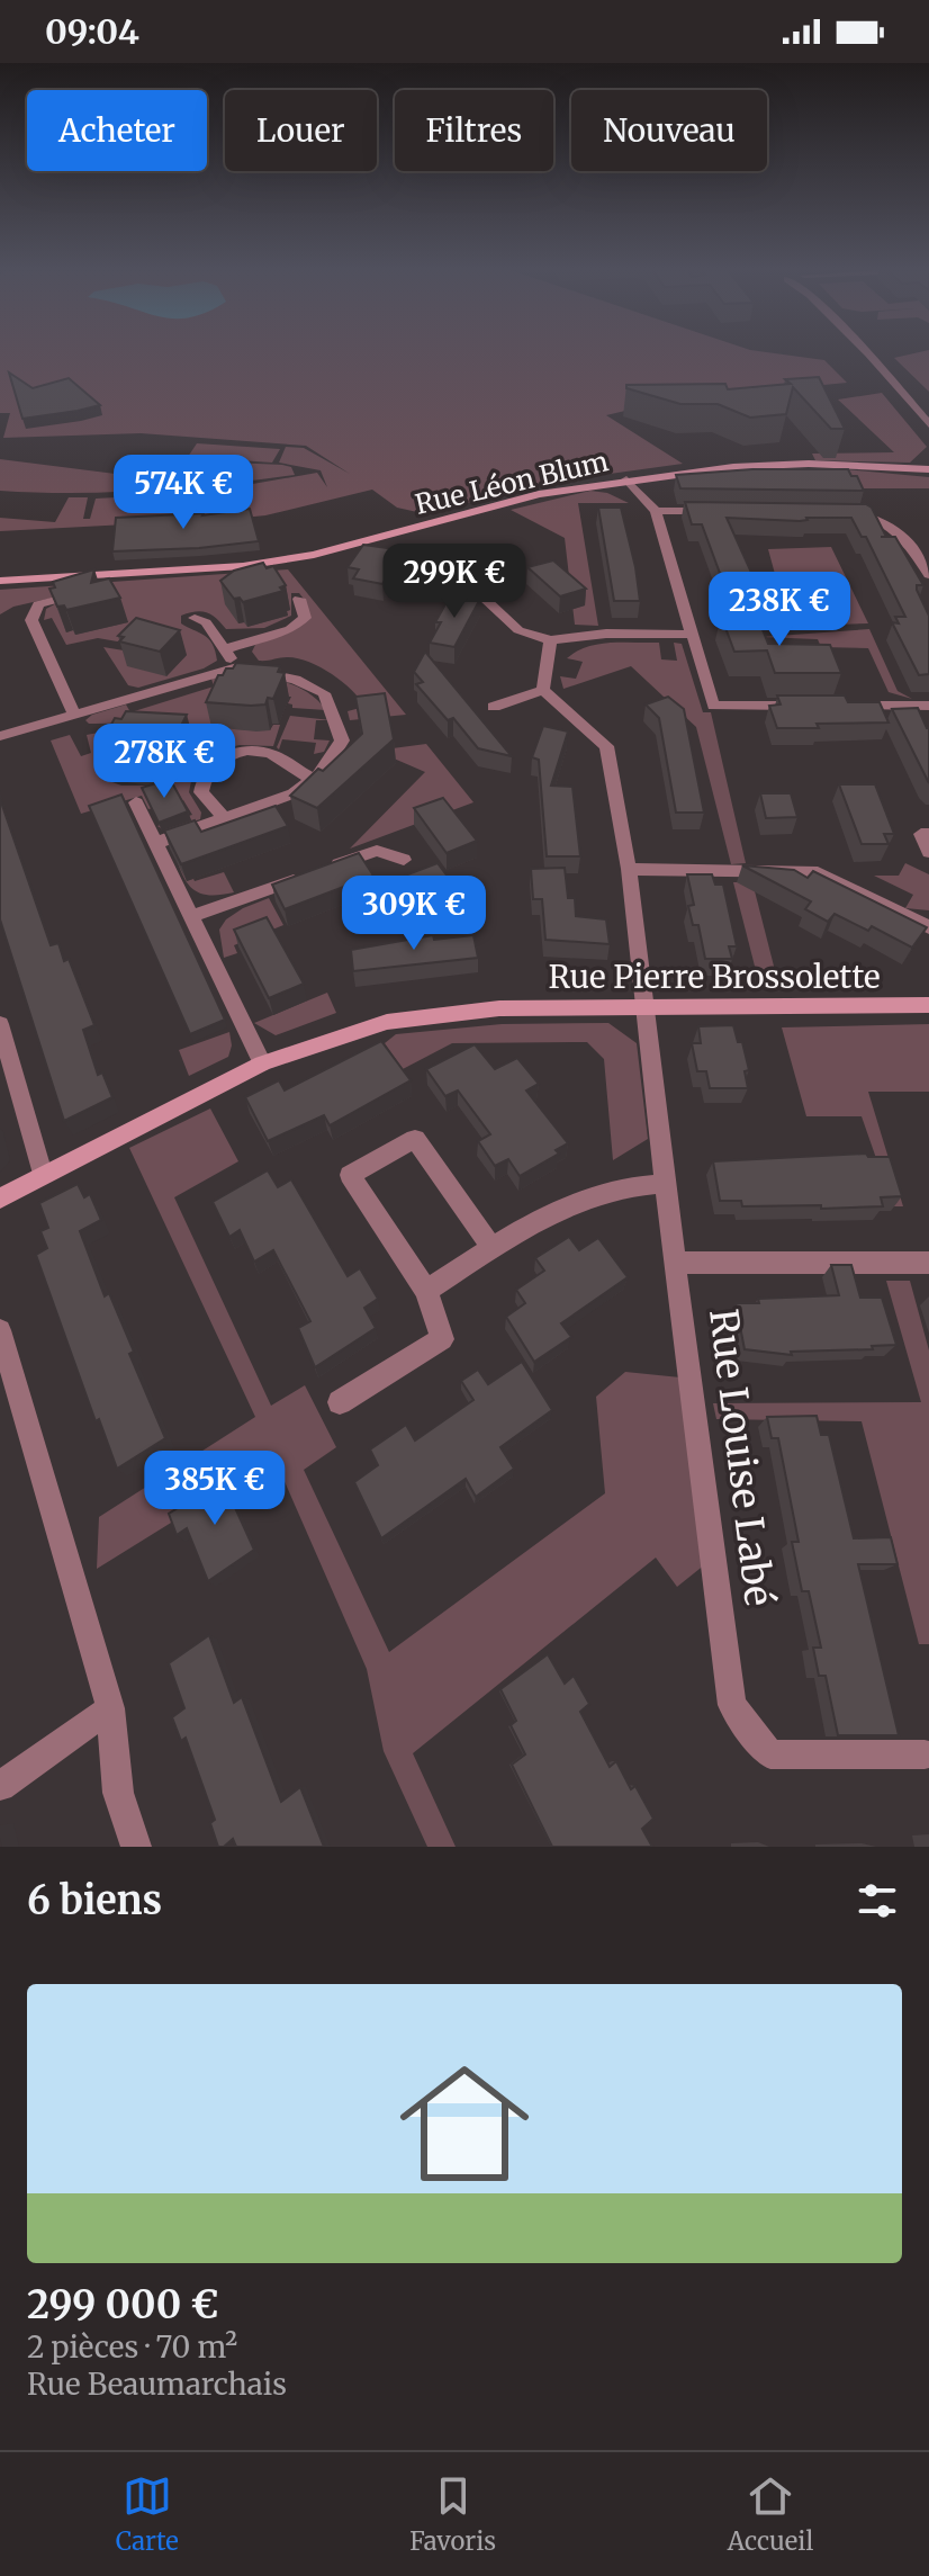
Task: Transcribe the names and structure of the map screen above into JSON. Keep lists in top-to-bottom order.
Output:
{
  "streets": {
    "street": ["Rue Léon Blum", "Rue Pierre Brossolette", "Rue Louise Labé"]
  },
  "crossings": [
    ["Rue Pierre Brossolette", "Rue Louise Labé"]
  ],
  "page": {
    "status": "09:04",
    "chip": [
      "Acheter",
      "Louer",
      "Filtres",
      "Nouveau"
    ],
    "price": [
      "574K €",
      "299K €",
      "238K €",
      "278K €",
      "309K €",
      "385K €"
    ],
    "heading": "6 biens",
    "list": [
      {
        "name": "299 000 €",
        "note": "2 pièces · 70 m² · Rue Beaumarchais"
      }
    ],
    "tabs": ["Carte", "Favoris", "Accueil"]
  }
}
